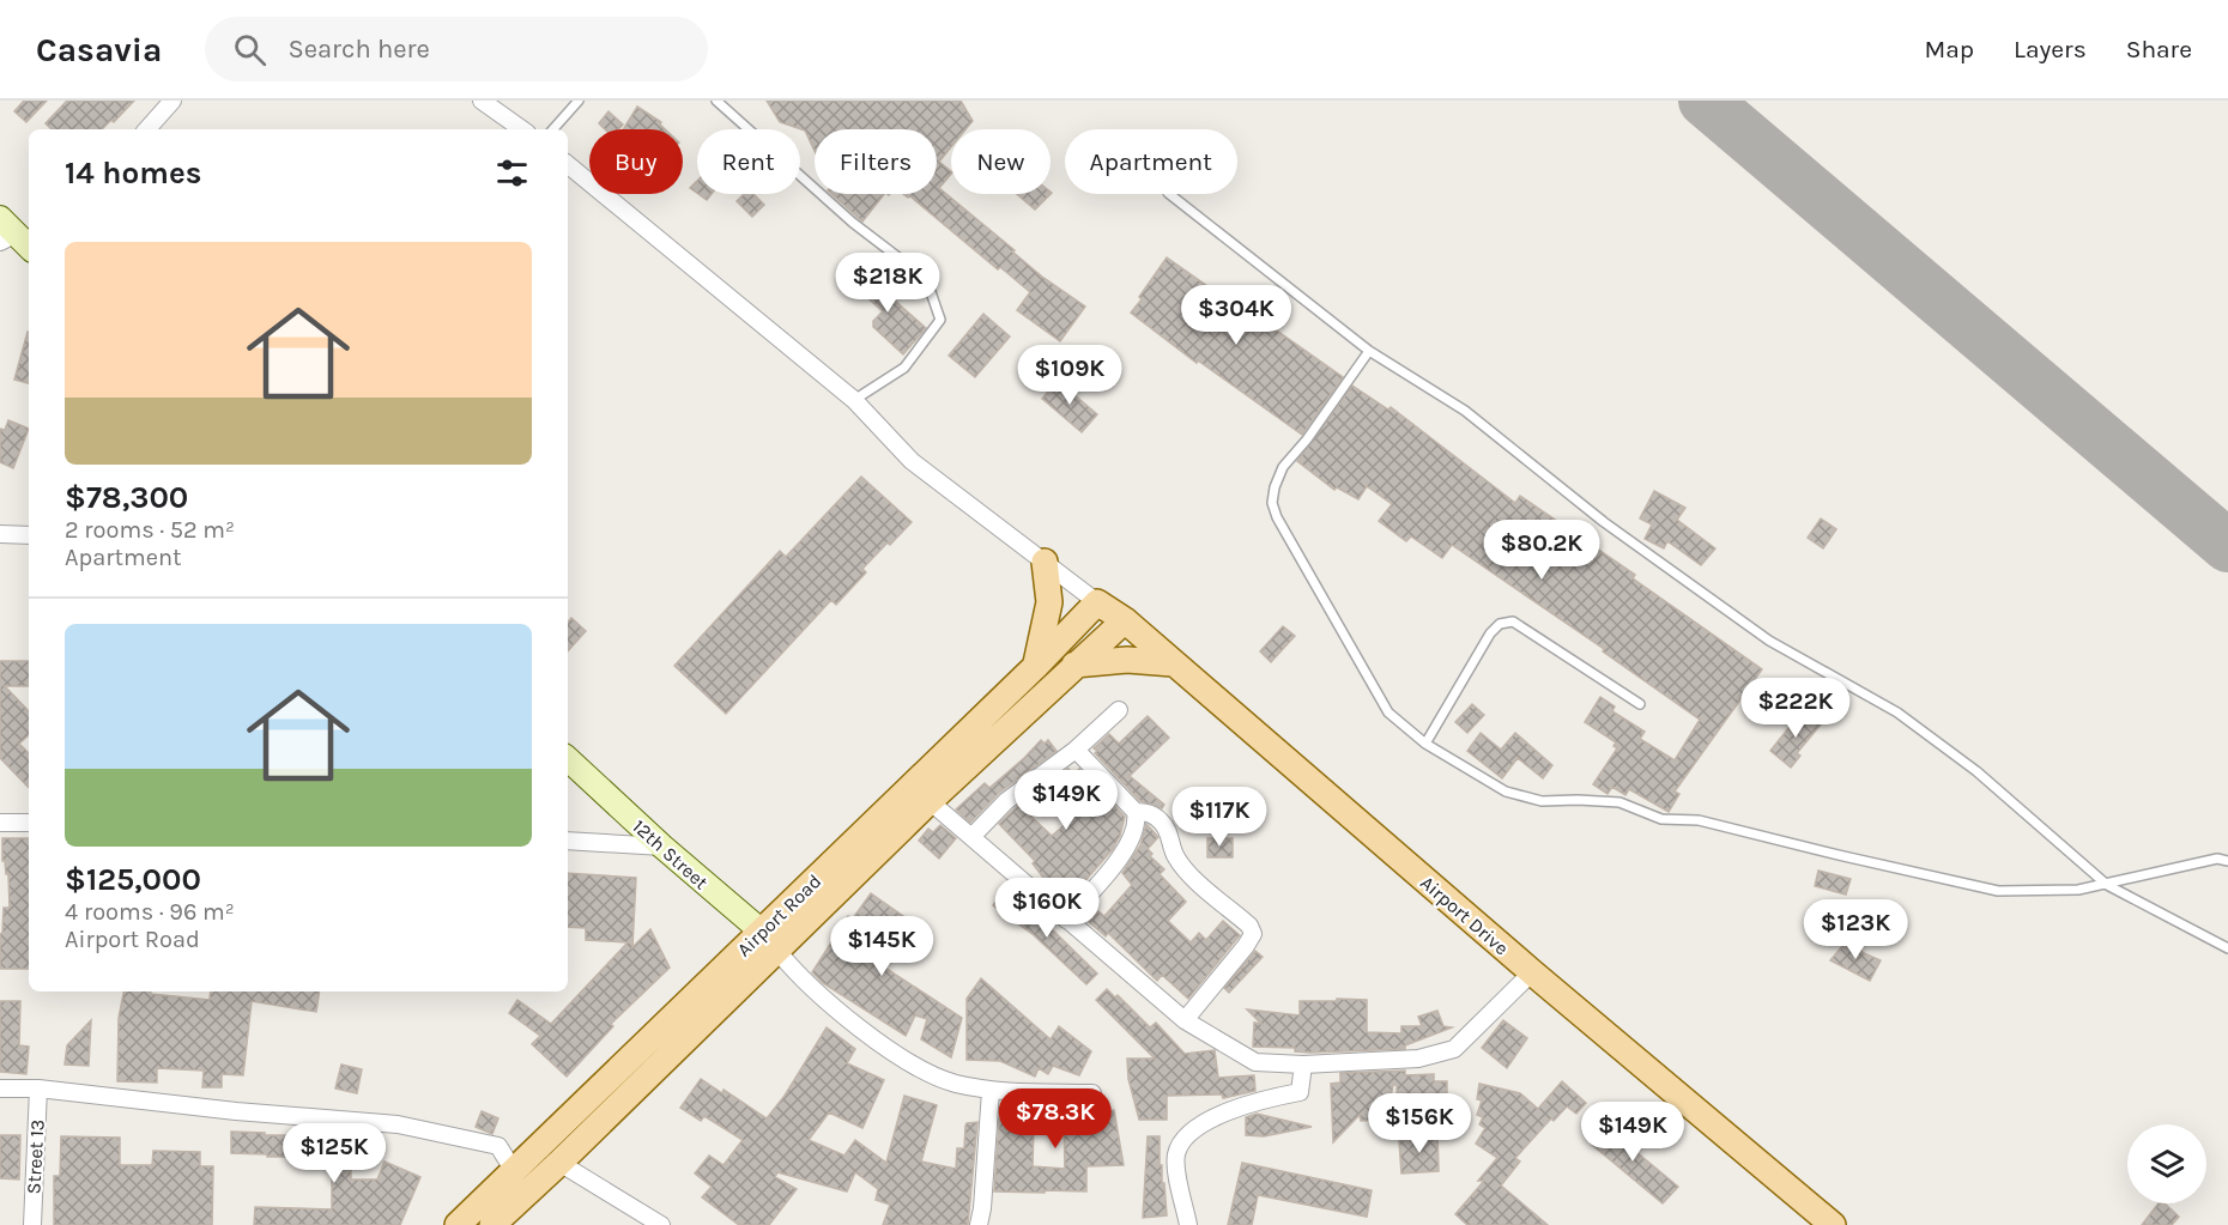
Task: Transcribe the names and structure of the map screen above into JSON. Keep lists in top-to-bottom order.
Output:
{
  "streets": {
    "main road": ["Airport Road", "Airport Drive"],
    "street": ["12th Street", "Street 13"]
  },
  "crossings": [
    ["12th Street", "Airport Road"],
    ["Airport Road", "Airport Drive"]
  ],
  "page": {
    "header": "Casavia",
    "search": "Search here",
    "nav": ["Map", "Layers", "Share"],
    "chip": [
      "Buy",
      "Rent",
      "Filters",
      "New",
      "Apartment"
    ],
    "heading": "14 homes",
    "list": [
      {
        "name": "$78,300",
        "note": "2 rooms · 52 m² · Apartment"
      },
      {
        "name": "$125,000",
        "note": "4 rooms · 96 m² · Airport Road"
      }
    ],
    "price": [
      "$218K",
      "$304K",
      "$109K",
      "$80.2K",
      "$222K",
      "$149K",
      "$117K",
      "$160K",
      "$123K",
      "$145K",
      "$78.3K",
      "$156K",
      "$149K",
      "$125K"
    ]
  }
}
